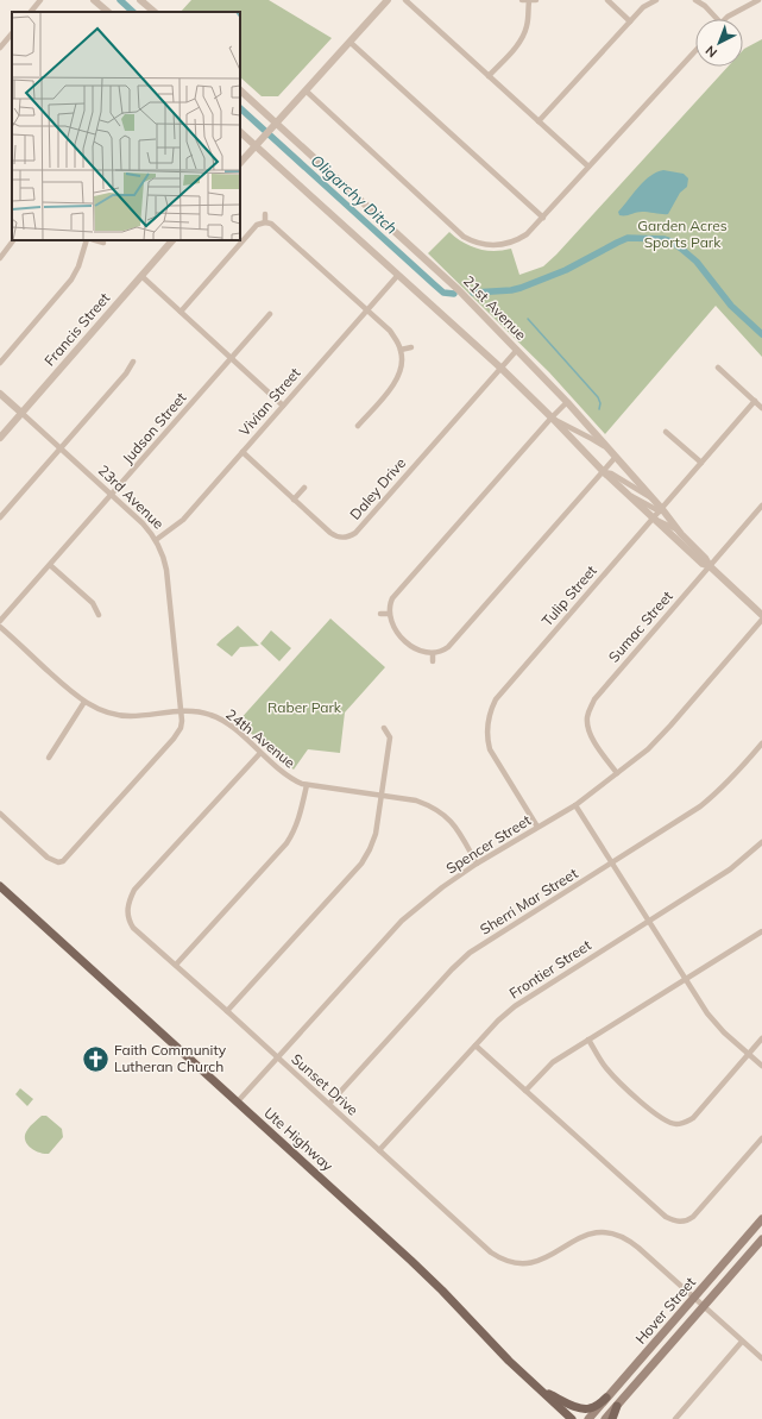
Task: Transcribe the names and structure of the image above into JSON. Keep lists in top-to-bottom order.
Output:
{
  "streets": {
    "main road": ["Ute Highway", "Hover Street"],
    "street": [
      "21st Avenue",
      "Francis Street",
      "Vivian Street",
      "Judson Street",
      "Daley Drive",
      "23rd Avenue",
      "Tulip Street",
      "Sumac Street",
      "24th Avenue",
      "Spencer Street",
      "Sherri Mar Street",
      "Frontier Street",
      "Sunset Drive"
    ]
  },
  "crossings": [
    ["21st Avenue", "Vivian Street"],
    ["21st Avenue", "Daley Drive"],
    ["21st Avenue", "Tulip Street"],
    ["21st Avenue", "Sumac Street"],
    ["Francis Street", "23rd Avenue"],
    ["Vivian Street", "Daley Drive"],
    ["Vivian Street", "23rd Avenue"],
    ["Judson Street", "23rd Avenue"],
    ["23rd Avenue", "24th Avenue"],
    ["Tulip Street", "Spencer Street"],
    ["Sumac Street", "Spencer Street"],
    ["24th Avenue", "Spencer Street"],
    ["24th Avenue", "Sunset Drive"],
    ["Spencer Street", "Sunset Drive"],
    ["Spencer Street", "Ute Highway"],
    ["Sherri Mar Street", "Sunset Drive"],
    ["Frontier Street", "Sunset Drive"],
    ["Sunset Drive", "Hover Street"]
  ],
  "water": ["Oligarchy Ditch"],
  "parks": ["Garden Acres Sports Park", "Raber Park"],
  "places": {
    "church": ["Faith Community Lutheran Church"]
  },
  "north": "bottom left"
}
